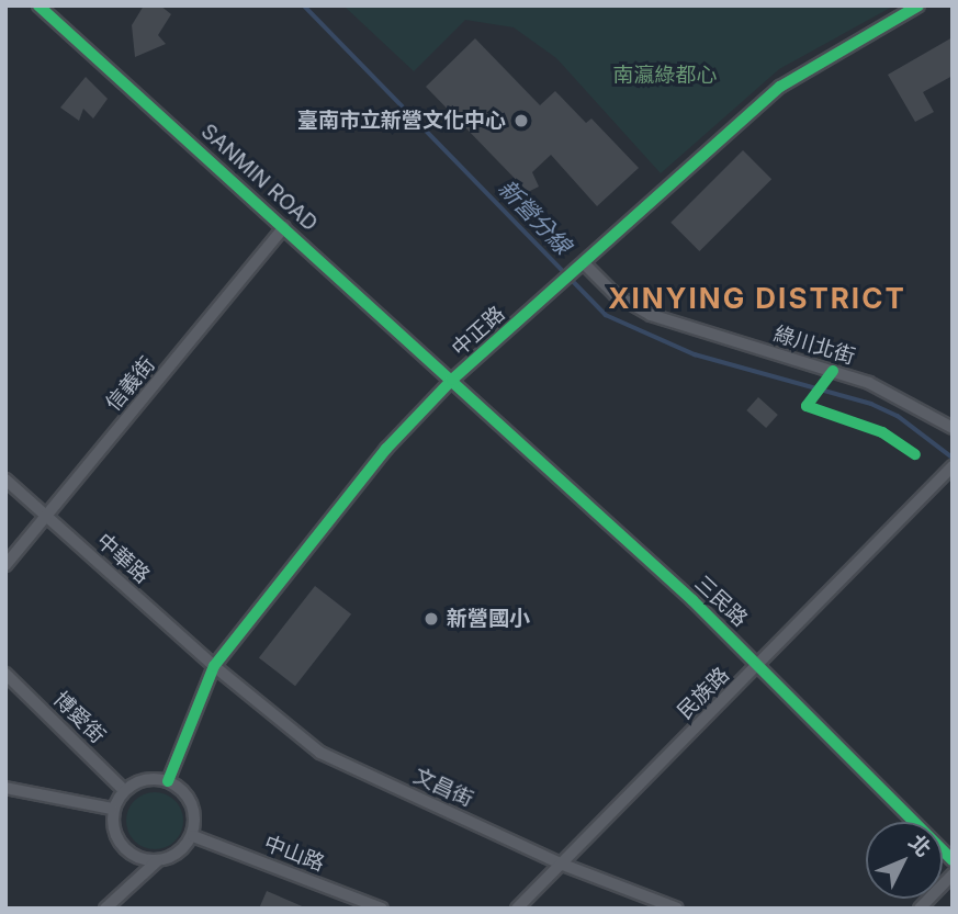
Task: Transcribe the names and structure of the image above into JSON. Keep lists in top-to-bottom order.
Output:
{
  "streets": {
    "street": [
      "SANMIN ROAD",
      "中正路",
      "綠川北街",
      "信義街",
      "中華路",
      "三民路",
      "民族路",
      "博愛街",
      "文昌街",
      "中山路"
    ]
  },
  "crossings": [
    ["SANMIN ROAD", "中正路"],
    ["SANMIN ROAD", "信義街"],
    ["SANMIN ROAD", "三民路"],
    ["中正路", "綠川北街"],
    ["中正路", "中華路"],
    ["中正路", "三民路"],
    ["中正路", "博愛街"],
    ["中正路", "文昌街"],
    ["中正路", "中山路"],
    ["信義街", "中華路"],
    ["中華路", "文昌街"],
    ["三民路", "民族路"],
    ["民族路", "文昌街"],
    ["博愛街", "中山路"]
  ],
  "districts": ["XINYING DISTRICT"],
  "water": ["新營分線"],
  "parks": ["南瀛綠都心"],
  "places": ["臺南市立新營文化中心", "新營國小"],
  "north": "top right"
}
